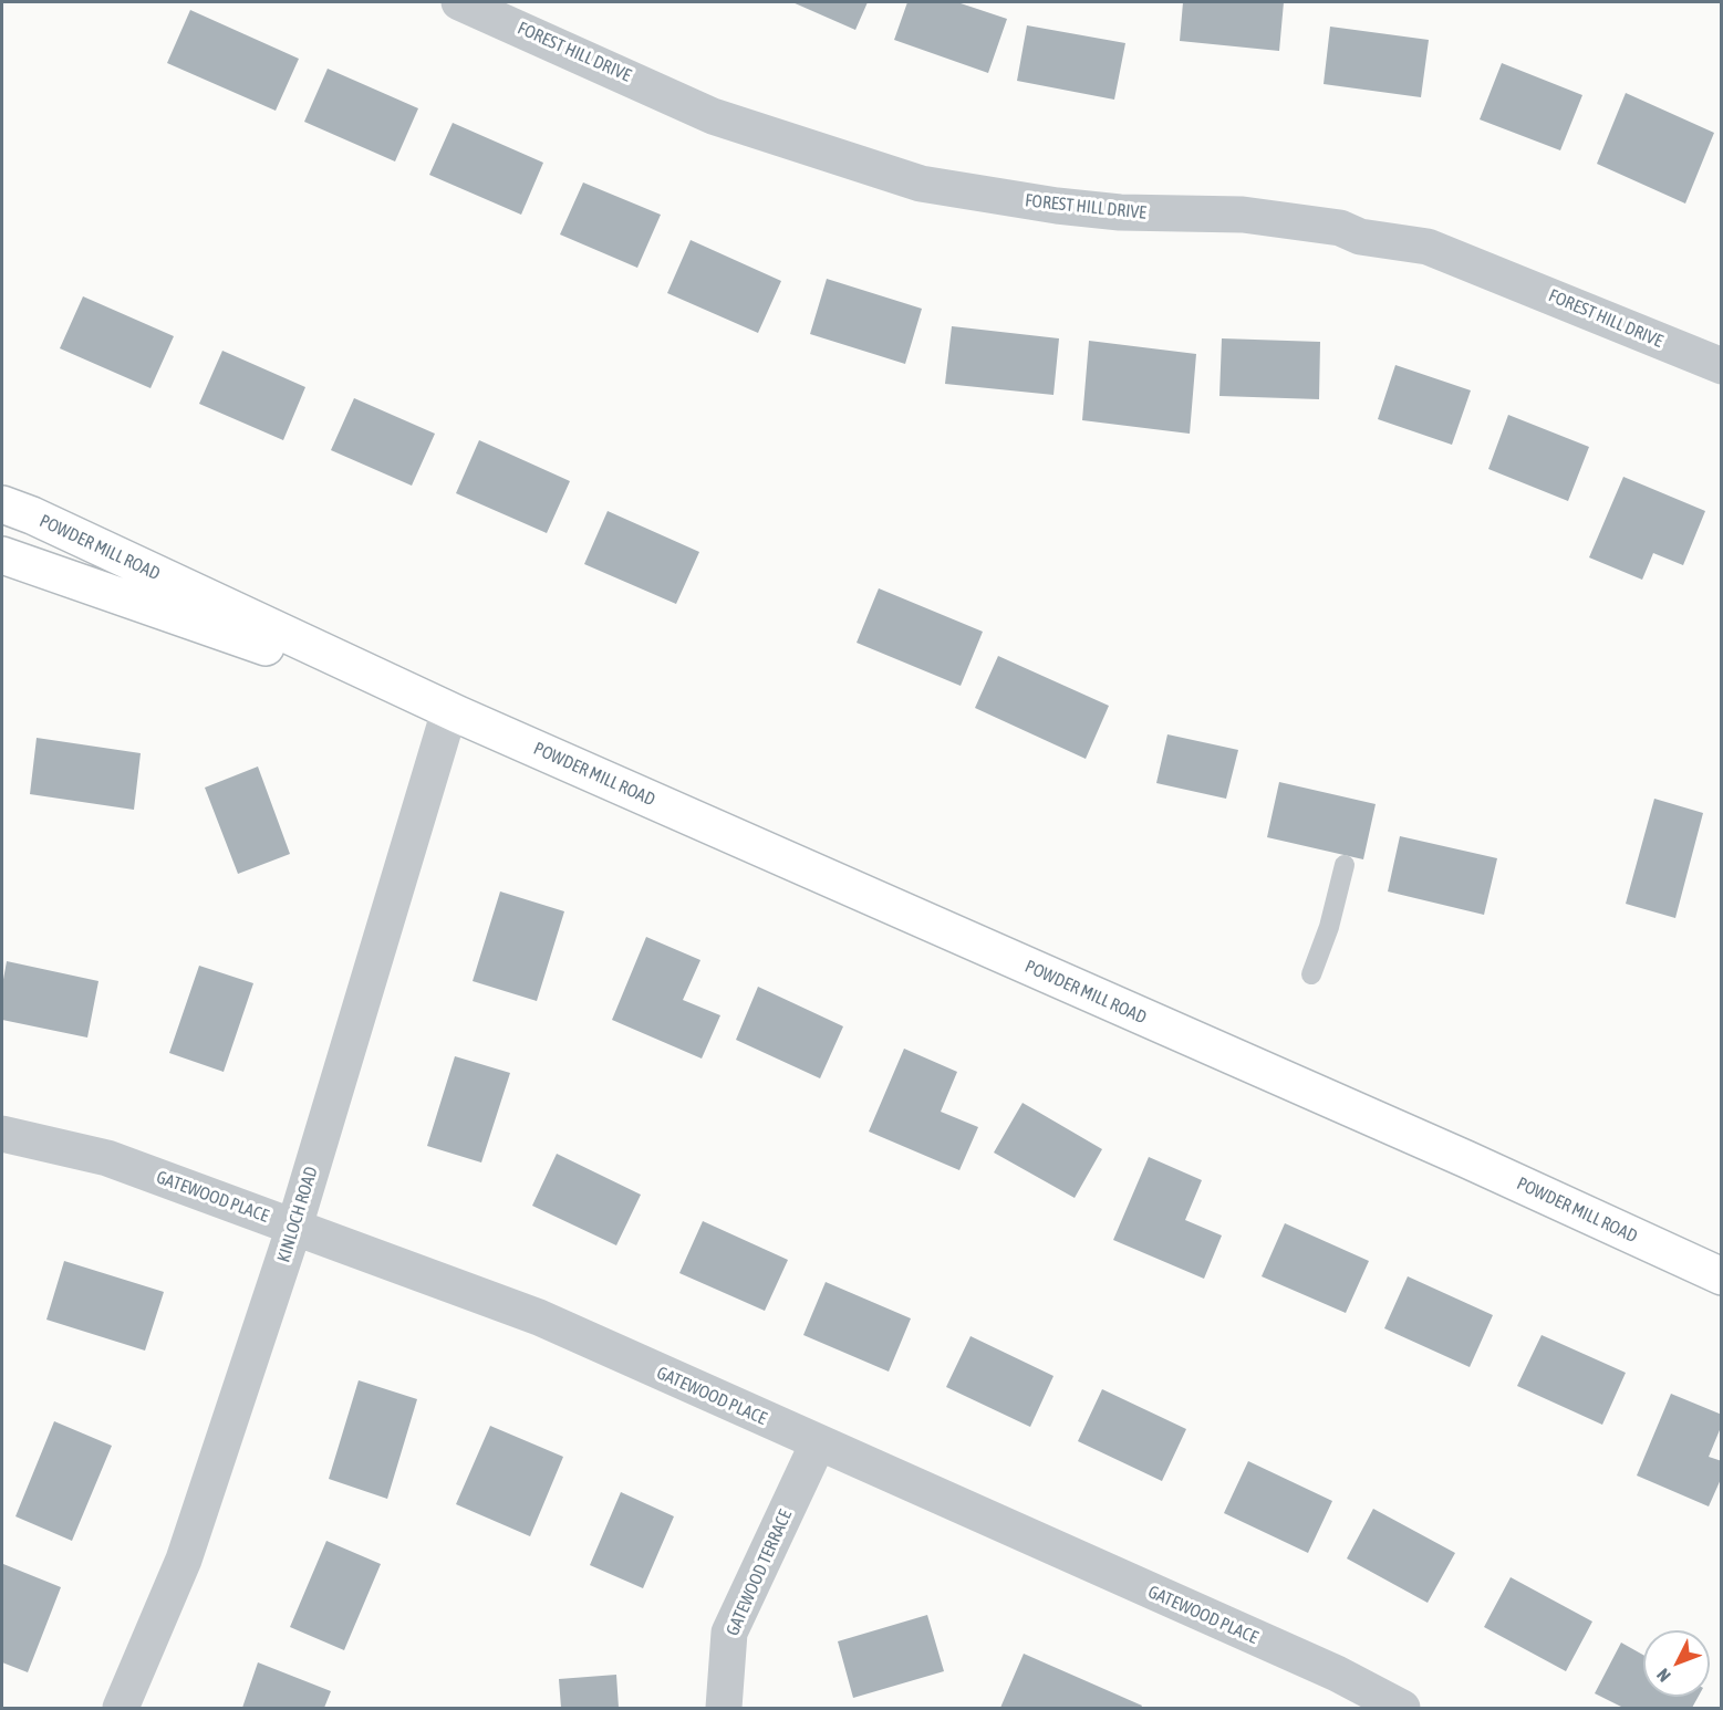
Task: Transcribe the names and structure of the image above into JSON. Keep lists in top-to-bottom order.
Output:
{
  "streets": {
    "main road": ["POWDER MILL ROAD"],
    "street": [
      "FOREST HILL DRIVE",
      "GATEWOOD PLACE",
      "KINLOCH ROAD",
      "GATEWOOD TERRACE"
    ]
  },
  "crossings": [
    ["POWDER MILL ROAD", "KINLOCH ROAD"],
    ["GATEWOOD PLACE", "KINLOCH ROAD"],
    ["GATEWOOD PLACE", "GATEWOOD TERRACE"]
  ],
  "north": "bottom left"
}
